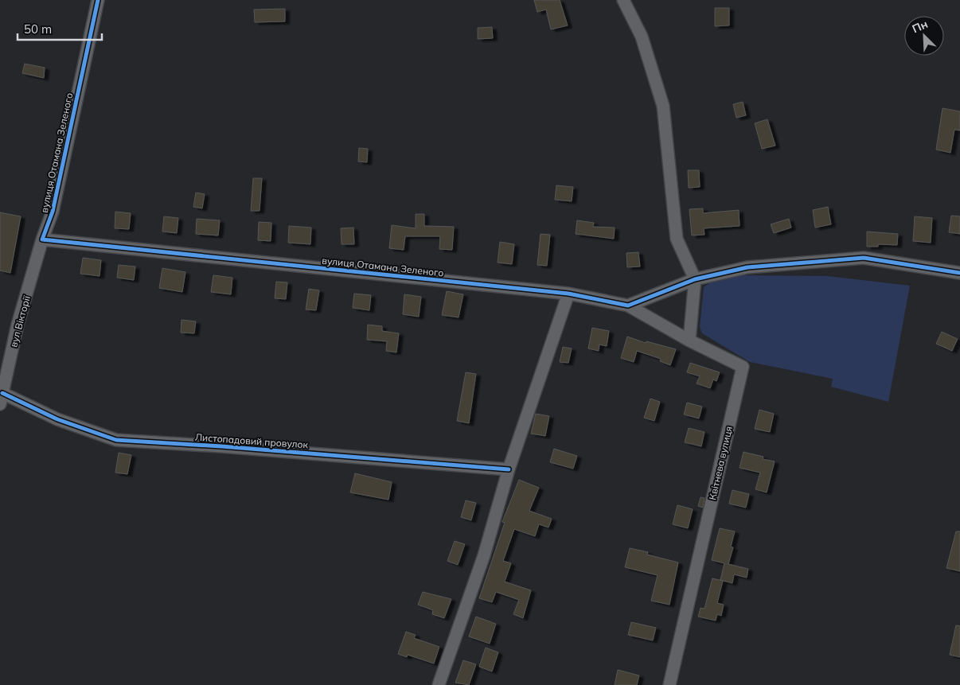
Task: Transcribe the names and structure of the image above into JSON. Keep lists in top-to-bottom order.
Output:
{
  "streets": {
    "street": [
      "вулиця Отамана Зеленого",
      "вул Вікторії",
      "Листопадовий провулок",
      "Квітнева вулиця"
    ]
  },
  "crossings": [
    ["вулиця Отамана Зеленого", "вул Вікторії"],
    ["вулиця Отамана Зеленого", "Квітнева вулиця"],
    ["вул Вікторії", "Листопадовий провулок"]
  ],
  "scale_bar": "50 m",
  "north": "top left"
}
